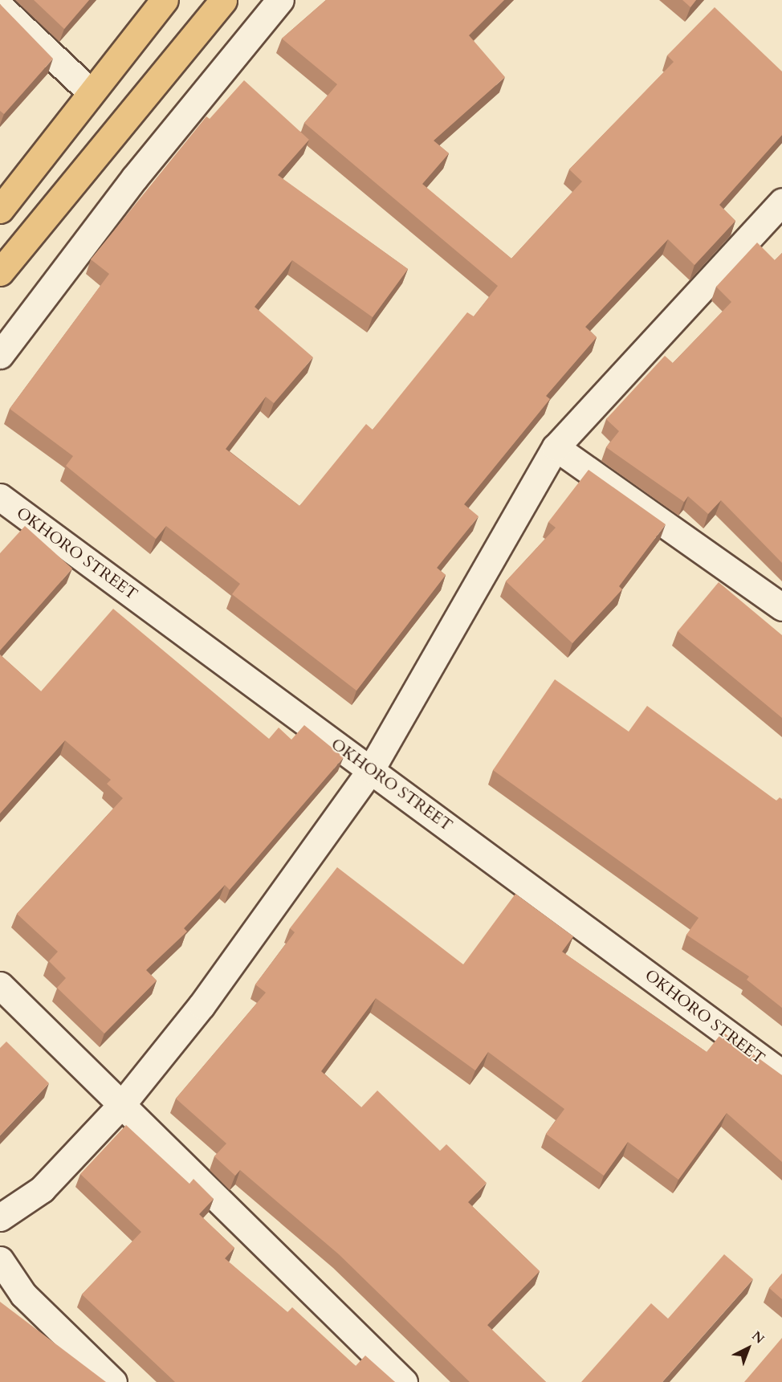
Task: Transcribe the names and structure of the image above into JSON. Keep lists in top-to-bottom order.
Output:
{
  "streets": {
    "street": ["OKHORO STREET"]
  },
  "north": "top right"
}
